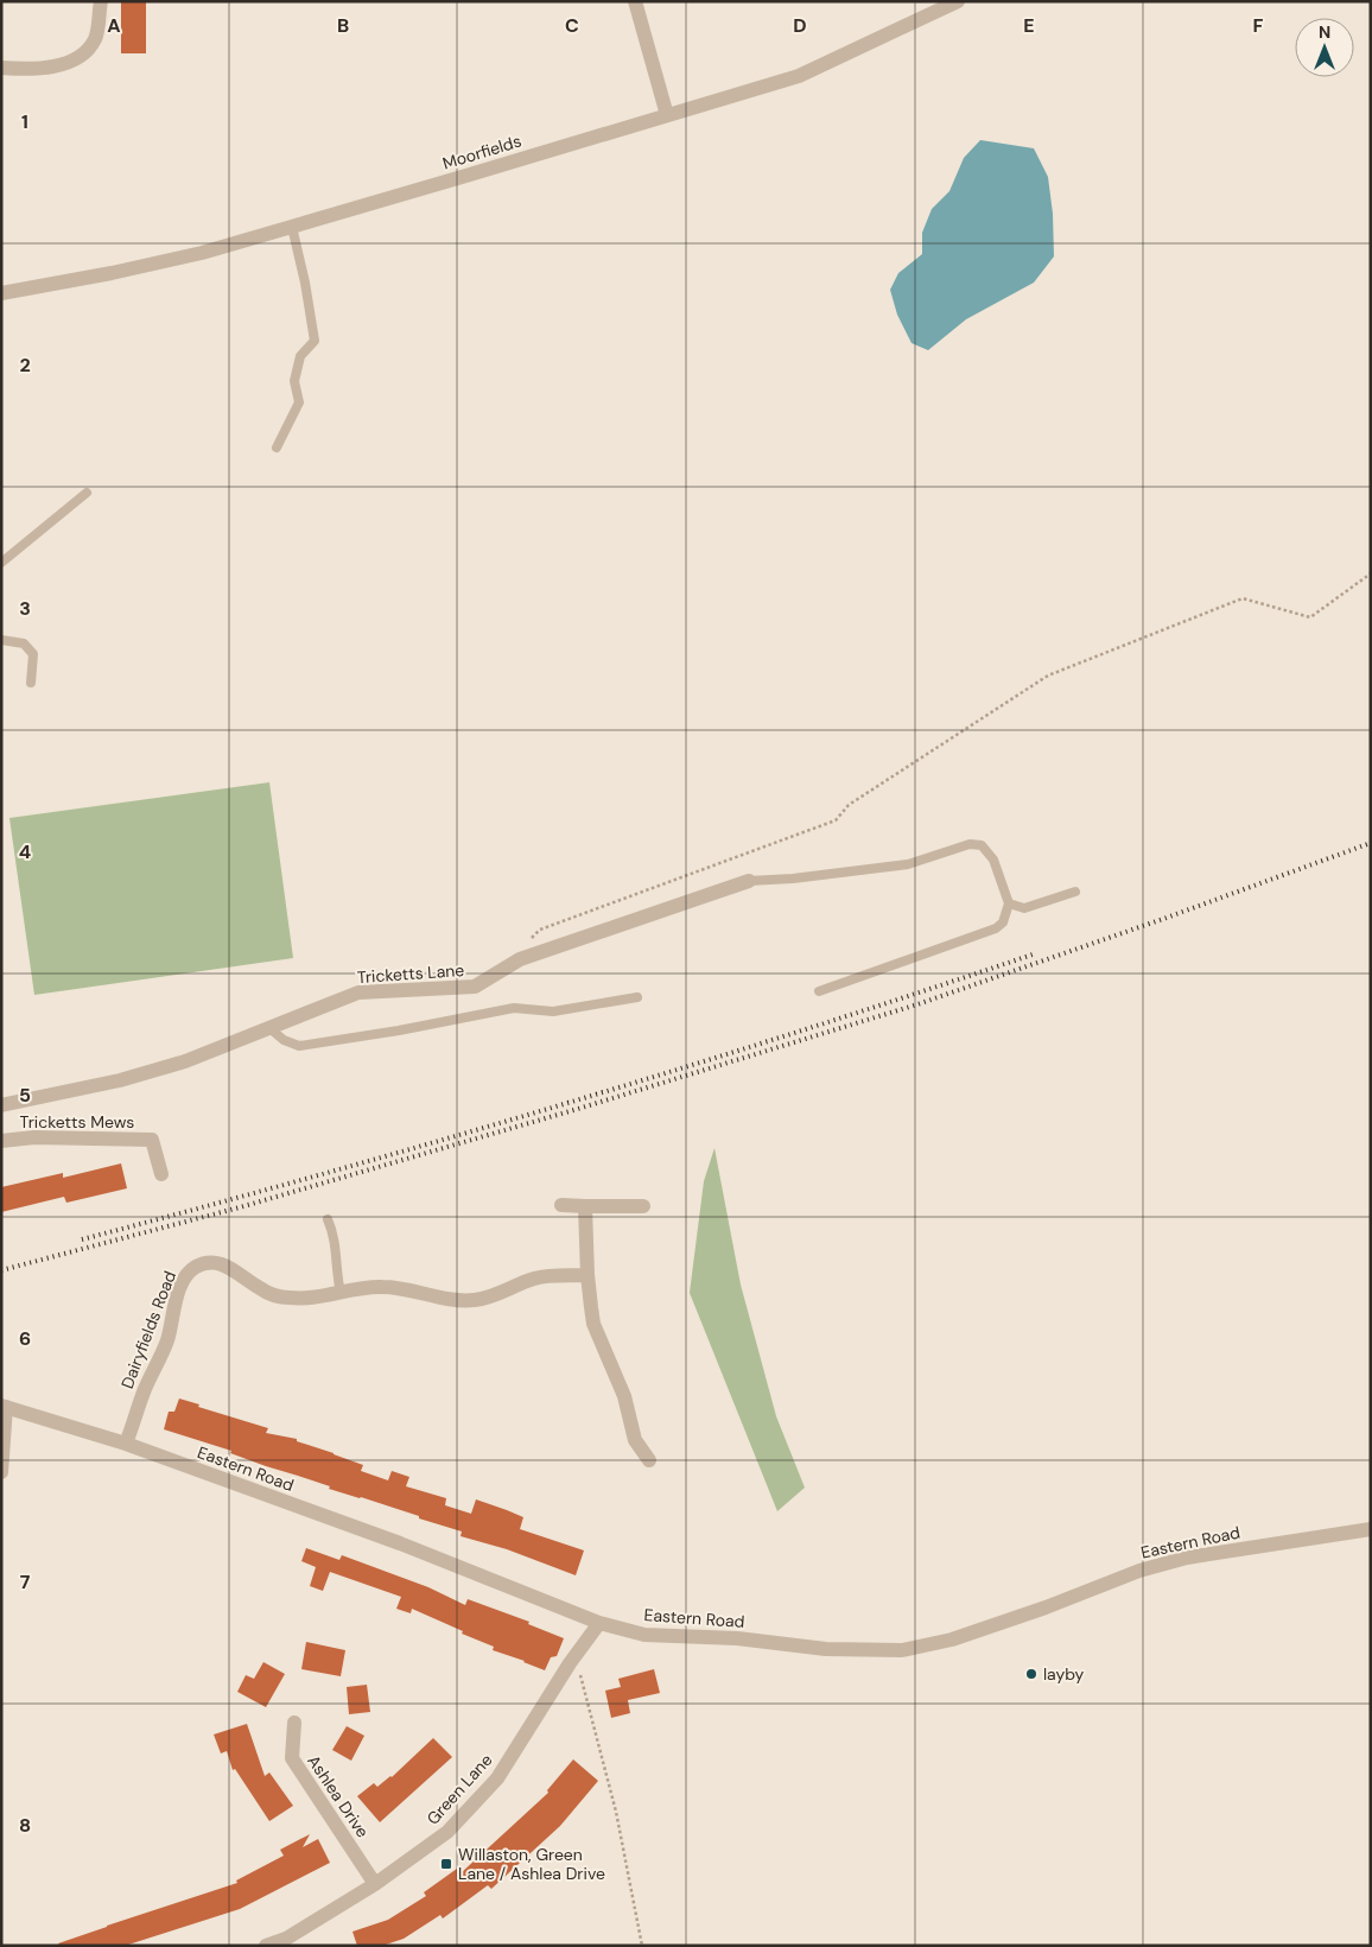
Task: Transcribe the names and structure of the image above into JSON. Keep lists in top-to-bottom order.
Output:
{
  "streets": {
    "street": [
      "Moorfields",
      "Tricketts Lane",
      "Tricketts Mews",
      "Dairyfields Road",
      "Eastern Road",
      "Green Lane",
      "Ashlea Drive"
    ]
  },
  "crossings": [
    ["Dairyfields Road", "Eastern Road"],
    ["Eastern Road", "Green Lane"],
    ["Green Lane", "Ashlea Drive"]
  ],
  "places": {
    "other": ["layby"],
    "transit": ["Willaston, Green Lane / Ashlea Drive"]
  },
  "north": "top",
  "grid": {
    "columns": [
      "A",
      "B",
      "C",
      "D",
      "E",
      "F"
    ],
    "rows": [
      "1",
      "2",
      "3",
      "4",
      "5",
      "6",
      "7",
      "8"
    ]
  }
}
